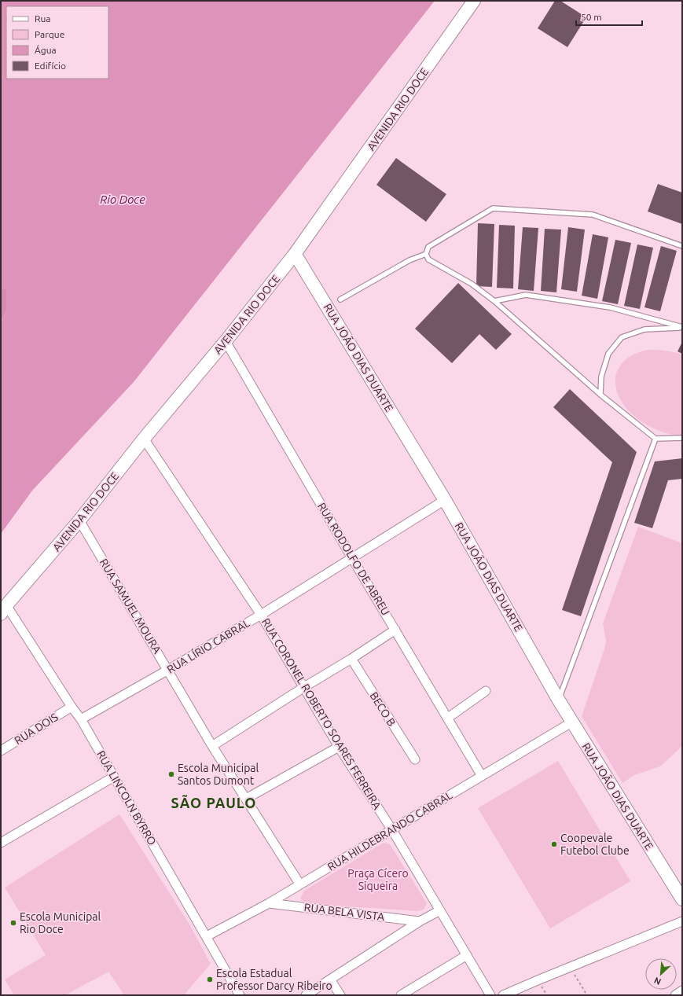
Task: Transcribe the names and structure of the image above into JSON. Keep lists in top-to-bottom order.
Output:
{
  "streets": {
    "street": [
      "AVENIDA RIO DOCE",
      "RUA JOÃO DIAS DUARTE",
      "RUA RODOLFO DE ABREU",
      "RUA SAMUEL MOURA",
      "RUA LÍRIO CABRAL",
      "BECO B",
      "RUA CORONEL ROBERTO SOARES FERREIRA",
      "RUA DOIS",
      "RUA LINCOLN BYRRO",
      "RUA HILDEBRANDO CABRAL",
      "RUA BELA VISTA"
    ]
  },
  "crossings": [
    ["AVENIDA RIO DOCE", "RUA JOÃO DIAS DUARTE"],
    ["AVENIDA RIO DOCE", "RUA RODOLFO DE ABREU"],
    ["AVENIDA RIO DOCE", "RUA SAMUEL MOURA"],
    ["AVENIDA RIO DOCE", "RUA CORONEL ROBERTO SOARES FERREIRA"],
    ["AVENIDA RIO DOCE", "RUA LINCOLN BYRRO"],
    ["RUA JOÃO DIAS DUARTE", "RUA LÍRIO CABRAL"],
    ["RUA JOÃO DIAS DUARTE", "RUA HILDEBRANDO CABRAL"],
    ["RUA RODOLFO DE ABREU", "RUA LÍRIO CABRAL"],
    ["RUA RODOLFO DE ABREU", "RUA HILDEBRANDO CABRAL"],
    ["RUA SAMUEL MOURA", "RUA LÍRIO CABRAL"],
    ["RUA SAMUEL MOURA", "RUA HILDEBRANDO CABRAL"],
    ["RUA LÍRIO CABRAL", "RUA CORONEL ROBERTO SOARES FERREIRA"],
    ["RUA LÍRIO CABRAL", "RUA LINCOLN BYRRO"],
    ["RUA CORONEL ROBERTO SOARES FERREIRA", "RUA HILDEBRANDO CABRAL"],
    ["RUA DOIS", "RUA LINCOLN BYRRO"],
    ["RUA LINCOLN BYRRO", "RUA HILDEBRANDO CABRAL"],
    ["RUA HILDEBRANDO CABRAL", "RUA BELA VISTA"]
  ],
  "districts": ["SÃO PAULO"],
  "water": ["Rio Doce"],
  "parks": ["Praça Cícero Siqueira"],
  "places": [
    "Escola Municipal Santos Dumont",
    "Coopevale Futebol Clube",
    "Escola Municipal Rio Doce",
    "Escola Estadual Professor Darcy Ribeiro"
  ],
  "legend": [
    "Rua",
    "Parque",
    "Água",
    "Edifício"
  ],
  "scale_bar": "50 m",
  "north": "bottom left"
}
